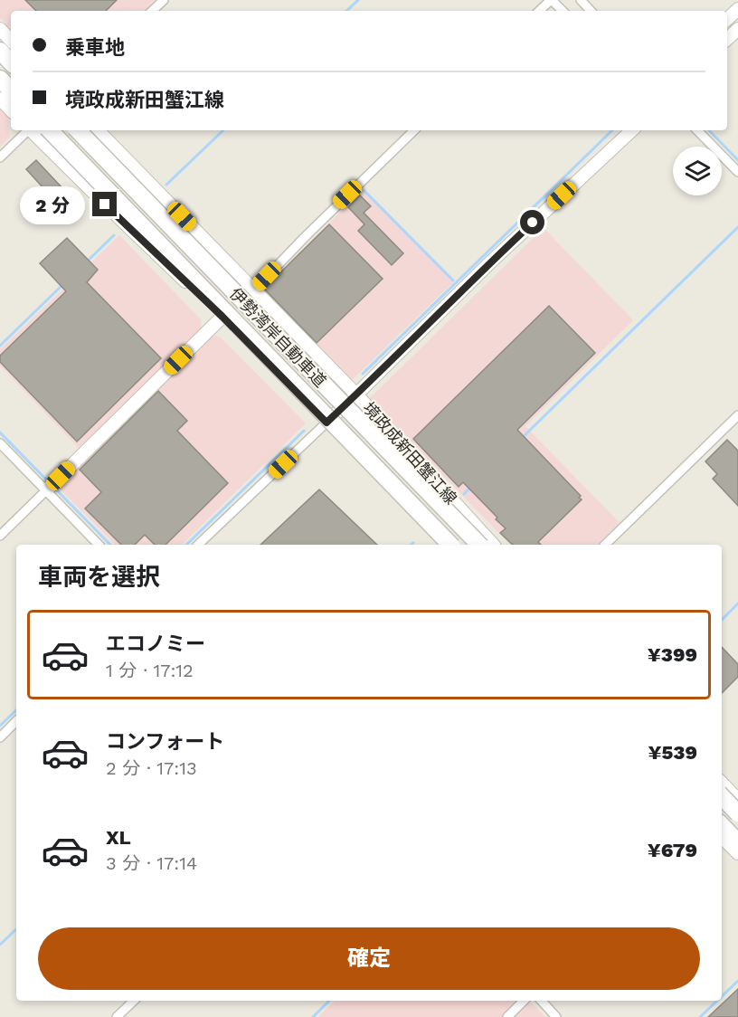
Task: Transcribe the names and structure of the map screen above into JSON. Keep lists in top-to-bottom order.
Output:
{
  "streets": {
    "highway": ["伊勢湾岸自動車道"],
    "main road": ["境政成新田蟹江線"]
  },
  "page": {
    "banner": ["乗車地", "境政成新田蟹江線"],
    "bubble": "2 分",
    "heading": "車両を選択",
    "list": [
      {
        "name": "エコノミー",
        "note": "1 分 · 17:12",
        "value": "¥399"
      },
      {
        "name": "コンフォート",
        "note": "2 分 · 17:13",
        "value": "¥539"
      },
      {
        "name": "XL",
        "note": "3 分 · 17:14",
        "value": "¥679"
      }
    ],
    "buttons": "確定"
  }
}
